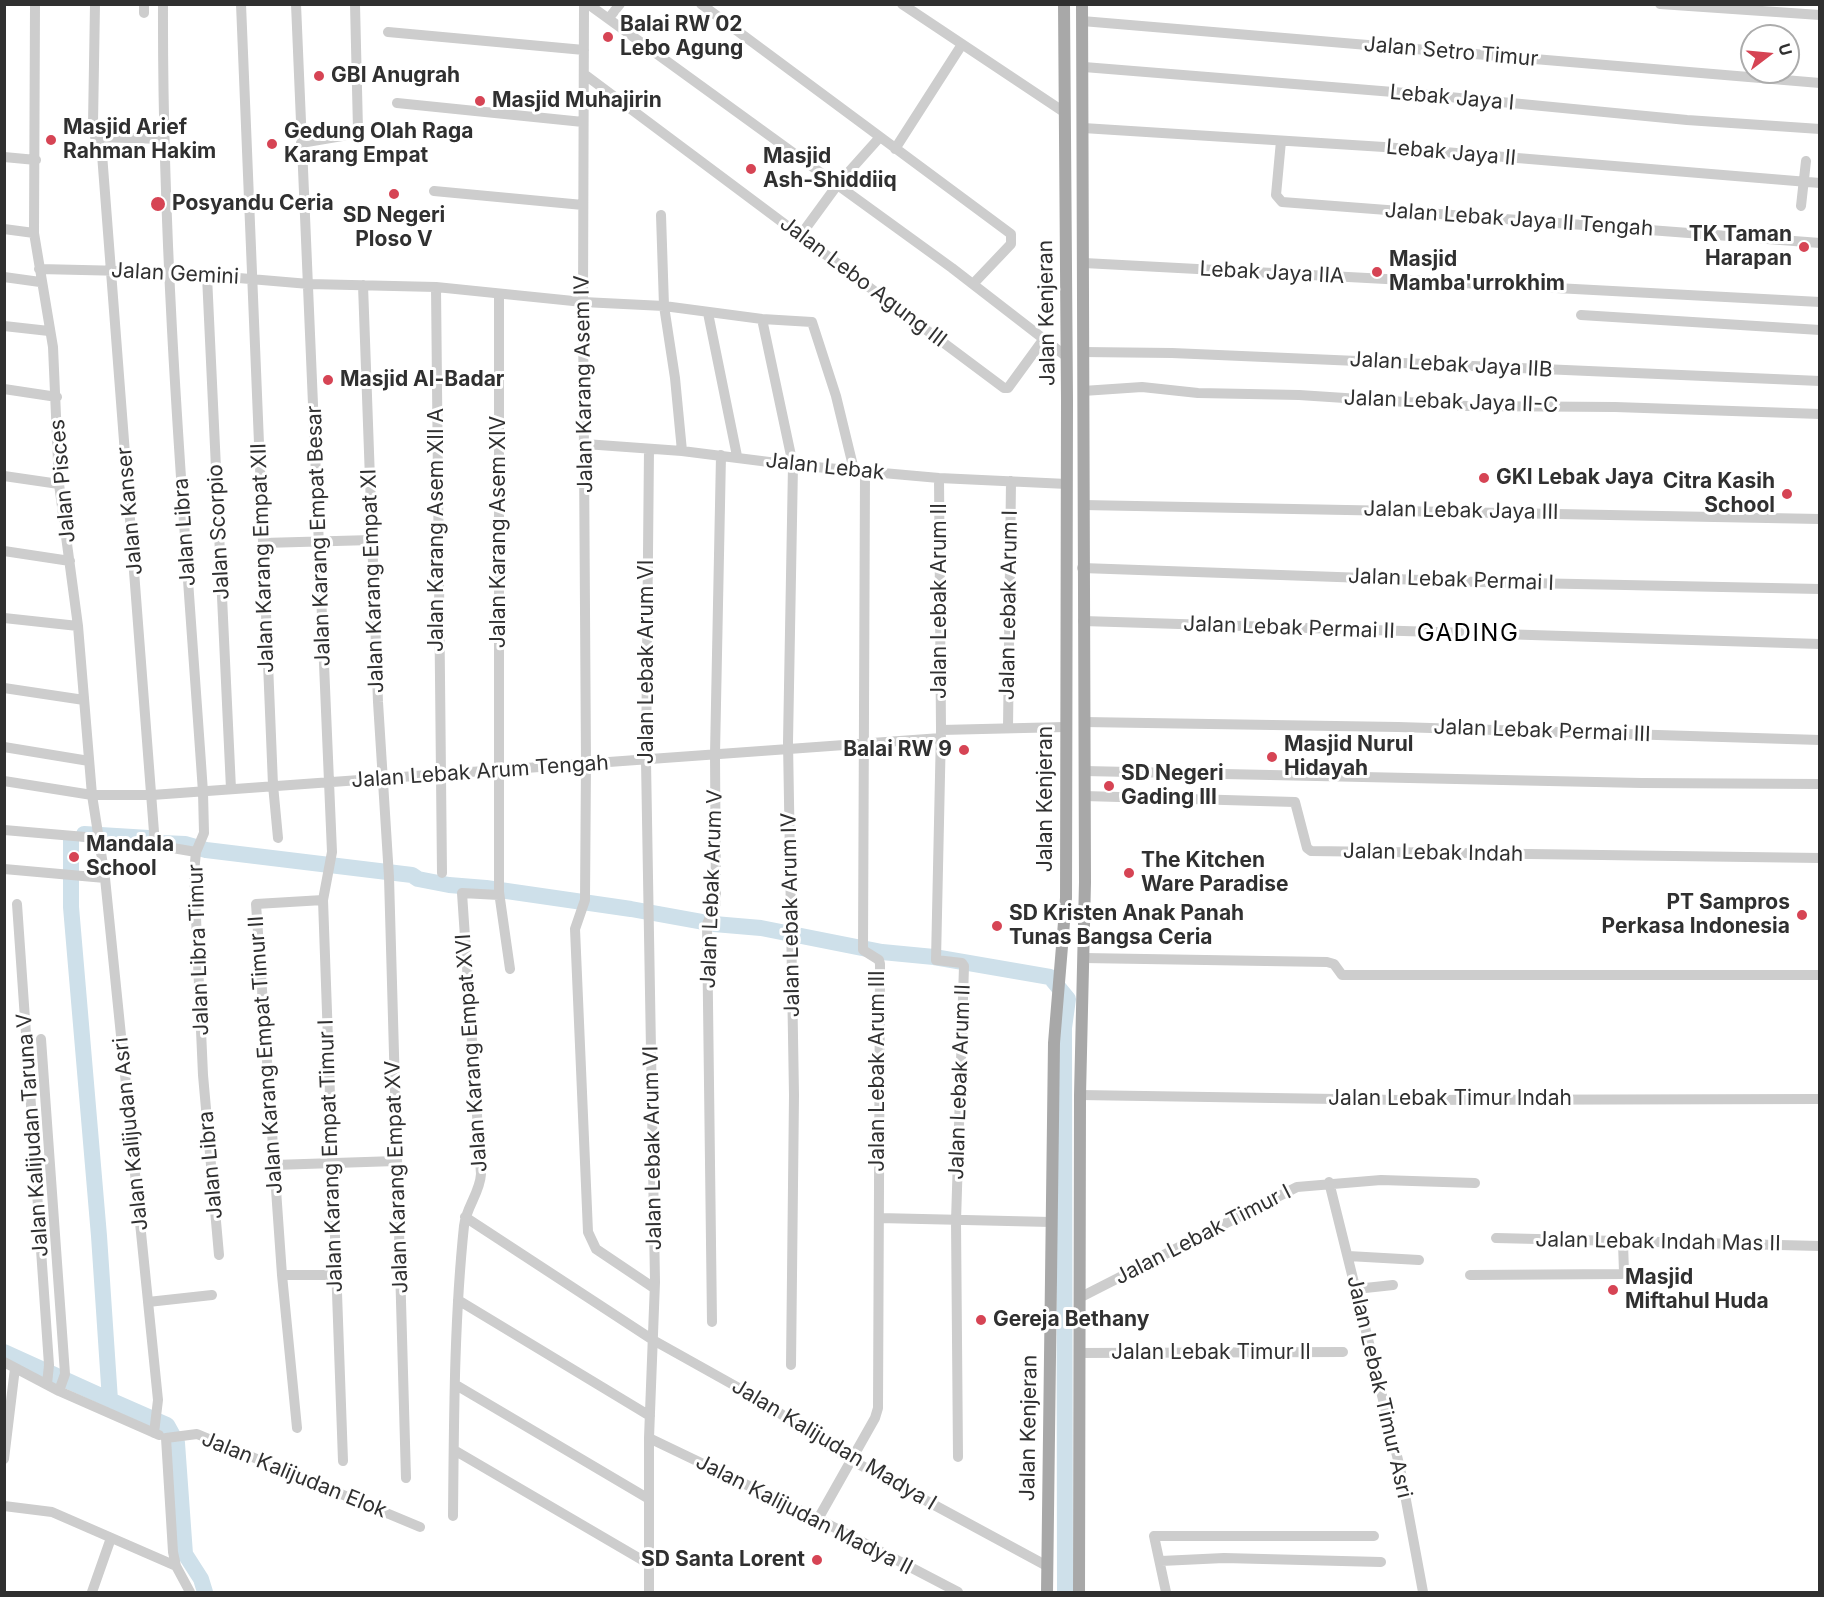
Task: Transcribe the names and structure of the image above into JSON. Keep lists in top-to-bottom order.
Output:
{
  "streets": {
    "main road": ["Jalan Kenjeran"],
    "street": [
      "Jalan Setro Timur",
      "Lebak Jaya I",
      "Lebak Jaya II",
      "Jalan Lebak Jaya II Tengah",
      "Lebak Jaya IIA",
      "Jalan Gemini",
      "Jalan Lebo Agung III",
      "Jalan Lebak Jaya IIB",
      "Jalan Karang Asem IV",
      "Jalan Lebak Jaya II-C",
      "Jalan Lebak",
      "Jalan Pisces",
      "Jalan Kanser",
      "Jalan Lebak Jaya III",
      "Jalan Karang Asem XII A",
      "Jalan Libra",
      "Jalan Scorpio",
      "Jalan Karang Asem XIV",
      "Jalan Karang Empat Besar",
      "Jalan Karang Empat XII",
      "Jalan Lebak Permai I",
      "Jalan Karang Empat XI",
      "Jalan Lebak Arum II",
      "Jalan Lebak Arum I",
      "Jalan Lebak Permai II",
      "Jalan Lebak Arum VI",
      "Jalan Lebak Permai III",
      "Jalan Lebak Arum Tengah",
      "Jalan Lebak Indah",
      "Jalan Lebak Arum V",
      "Jalan Lebak Arum IV",
      "Jalan Libra Timur",
      "Jalan Karang Empat XVI",
      "Jalan Karang Empat Timur II",
      "Jalan Lebak Arum III",
      "Jalan Lebak Timur Indah",
      "Jalan Kalijudan Asri",
      "Jalan Kalijudan Taruna V",
      "Jalan Karang Empat Timur I",
      "Jalan Karang Empat XV",
      "Jalan Lebak Timur I",
      "Jalan Lebak Indah Mas II",
      "Jalan Lebak Timur II",
      "Jalan Lebak Timur Asri",
      "Jalan Kalijudan Madya I",
      "Jalan Kalijudan Elok",
      "Jalan Kalijudan Madya II"
    ]
  },
  "crossings": [
    ["Jalan Setro Timur", "Jalan Kenjeran"],
    ["Lebak Jaya I", "Jalan Kenjeran"],
    ["Lebak Jaya II", "Jalan Lebak Jaya II Tengah"],
    ["Lebak Jaya II", "Jalan Kenjeran"],
    ["Lebak Jaya IIA", "Jalan Kenjeran"],
    ["Jalan Gemini", "Jalan Pisces"],
    ["Jalan Gemini", "Jalan Kanser"],
    ["Jalan Gemini", "Jalan Libra"],
    ["Jalan Gemini", "Jalan Scorpio"],
    ["Jalan Gemini", "Jalan Karang Empat Besar"],
    ["Jalan Gemini", "Jalan Karang Empat XII"],
    ["Jalan Lebo Agung III", "Jalan Karang Asem IV"],
    ["Jalan Kenjeran", "Jalan Lebak Jaya IIB"],
    ["Jalan Kenjeran", "Jalan Lebak Jaya II-C"],
    ["Jalan Kenjeran", "Jalan Lebak"],
    ["Jalan Kenjeran", "Jalan Lebak Jaya III"],
    ["Jalan Kenjeran", "Jalan Lebak Permai I"],
    ["Jalan Kenjeran", "Jalan Lebak Permai II"],
    ["Jalan Kenjeran", "Jalan Lebak Permai III"],
    ["Jalan Kenjeran", "Jalan Lebak Arum Tengah"],
    ["Jalan Kenjeran", "Jalan Lebak Indah"],
    ["Jalan Kenjeran", "Jalan Lebak Timur Indah"],
    ["Jalan Kenjeran", "Jalan Lebak Timur I"],
    ["Jalan Kenjeran", "Jalan Lebak Timur II"],
    ["Jalan Kenjeran", "Jalan Kalijudan Madya I"],
    ["Jalan Karang Asem IV", "Jalan Lebak"],
    ["Jalan Karang Asem IV", "Jalan Lebak Arum VI"],
    ["Jalan Karang Asem IV", "Jalan Lebak Arum Tengah"],
    ["Jalan Lebak", "Jalan Lebak Arum II"],
    ["Jalan Lebak", "Jalan Lebak Arum I"],
    ["Jalan Lebak", "Jalan Lebak Arum VI"],
    ["Jalan Lebak", "Jalan Lebak Arum V"],
    ["Jalan Lebak", "Jalan Lebak Arum IV"],
    ["Jalan Lebak", "Jalan Lebak Arum III"],
    ["Jalan Pisces", "Jalan Lebak Arum Tengah"],
    ["Jalan Pisces", "Jalan Kalijudan Asri"],
    ["Jalan Kanser", "Jalan Lebak Arum Tengah"],
    ["Jalan Kanser", "Jalan Libra Timur"],
    ["Jalan Karang Asem XII A", "Jalan Lebak Arum Tengah"],
    ["Jalan Libra", "Jalan Lebak Arum Tengah"],
    ["Jalan Libra", "Jalan Libra Timur"],
    ["Jalan Scorpio", "Jalan Lebak Arum Tengah"],
    ["Jalan Karang Asem XIV", "Jalan Lebak Arum Tengah"],
    ["Jalan Karang Empat Besar", "Jalan Lebak Arum Tengah"],
    ["Jalan Karang Empat Besar", "Jalan Karang Empat Timur I"],
    ["Jalan Karang Empat XII", "Jalan Lebak Arum Tengah"],
    ["Jalan Karang Empat XI", "Jalan Lebak Arum Tengah"],
    ["Jalan Karang Empat XI", "Jalan Karang Empat XV"],
    ["Jalan Lebak Arum II", "Jalan Lebak Arum Tengah"],
    ["Jalan Lebak Arum I", "Jalan Lebak Arum Tengah"],
    ["Jalan Lebak Arum VI", "Jalan Lebak Arum Tengah"],
    ["Jalan Lebak Arum Tengah", "Jalan Lebak Arum V"],
    ["Jalan Lebak Arum Tengah", "Jalan Lebak Arum IV"],
    ["Jalan Lebak Arum Tengah", "Jalan Libra Timur"],
    ["Jalan Lebak Arum Tengah", "Jalan Lebak Arum III"],
    ["Jalan Lebak Arum IV", "Jalan Lebak Arum III"],
    ["Jalan Karang Empat XVI", "Jalan Kalijudan Madya I"],
    ["Jalan Karang Empat Timur II", "Jalan Karang Empat Timur I"],
    ["Jalan Lebak Arum III", "Jalan Kalijudan Madya I"],
    ["Jalan Lebak Arum III", "Jalan Kalijudan Madya II"],
    ["Jalan Lebak Timur I", "Jalan Lebak Timur Asri"]
  ],
  "districts": ["GADING"],
  "places": [
    "Balai RW 02 Lebo Agung",
    "GBI Anugrah",
    "Masjid Muhajirin",
    "Masjid Arief Rahman Hakim",
    "Gedung Olah Raga Karang Empat",
    "Masjid Ash-Shiddiiq",
    "SD Negeri Ploso V",
    "Posyandu Ceria",
    "TK Taman Harapan",
    "Masjid Mamba'urrokhim",
    "Masjid Al-Badar",
    "GKI Lebak Jaya",
    "Citra Kasih School",
    "Balai RW 9",
    "Masjid Nurul Hidayah",
    "SD Negeri Gading III",
    "Mandala School",
    "The Kitchen Ware Paradise",
    "PT Sampros Perkasa Indonesia",
    "SD Kristen Anak Panah Tunas Bangsa Ceria",
    "Masjid Miftahul Huda",
    "Gereja Bethany",
    "SD Santa Lorent"
  ],
  "north": "right"
}
